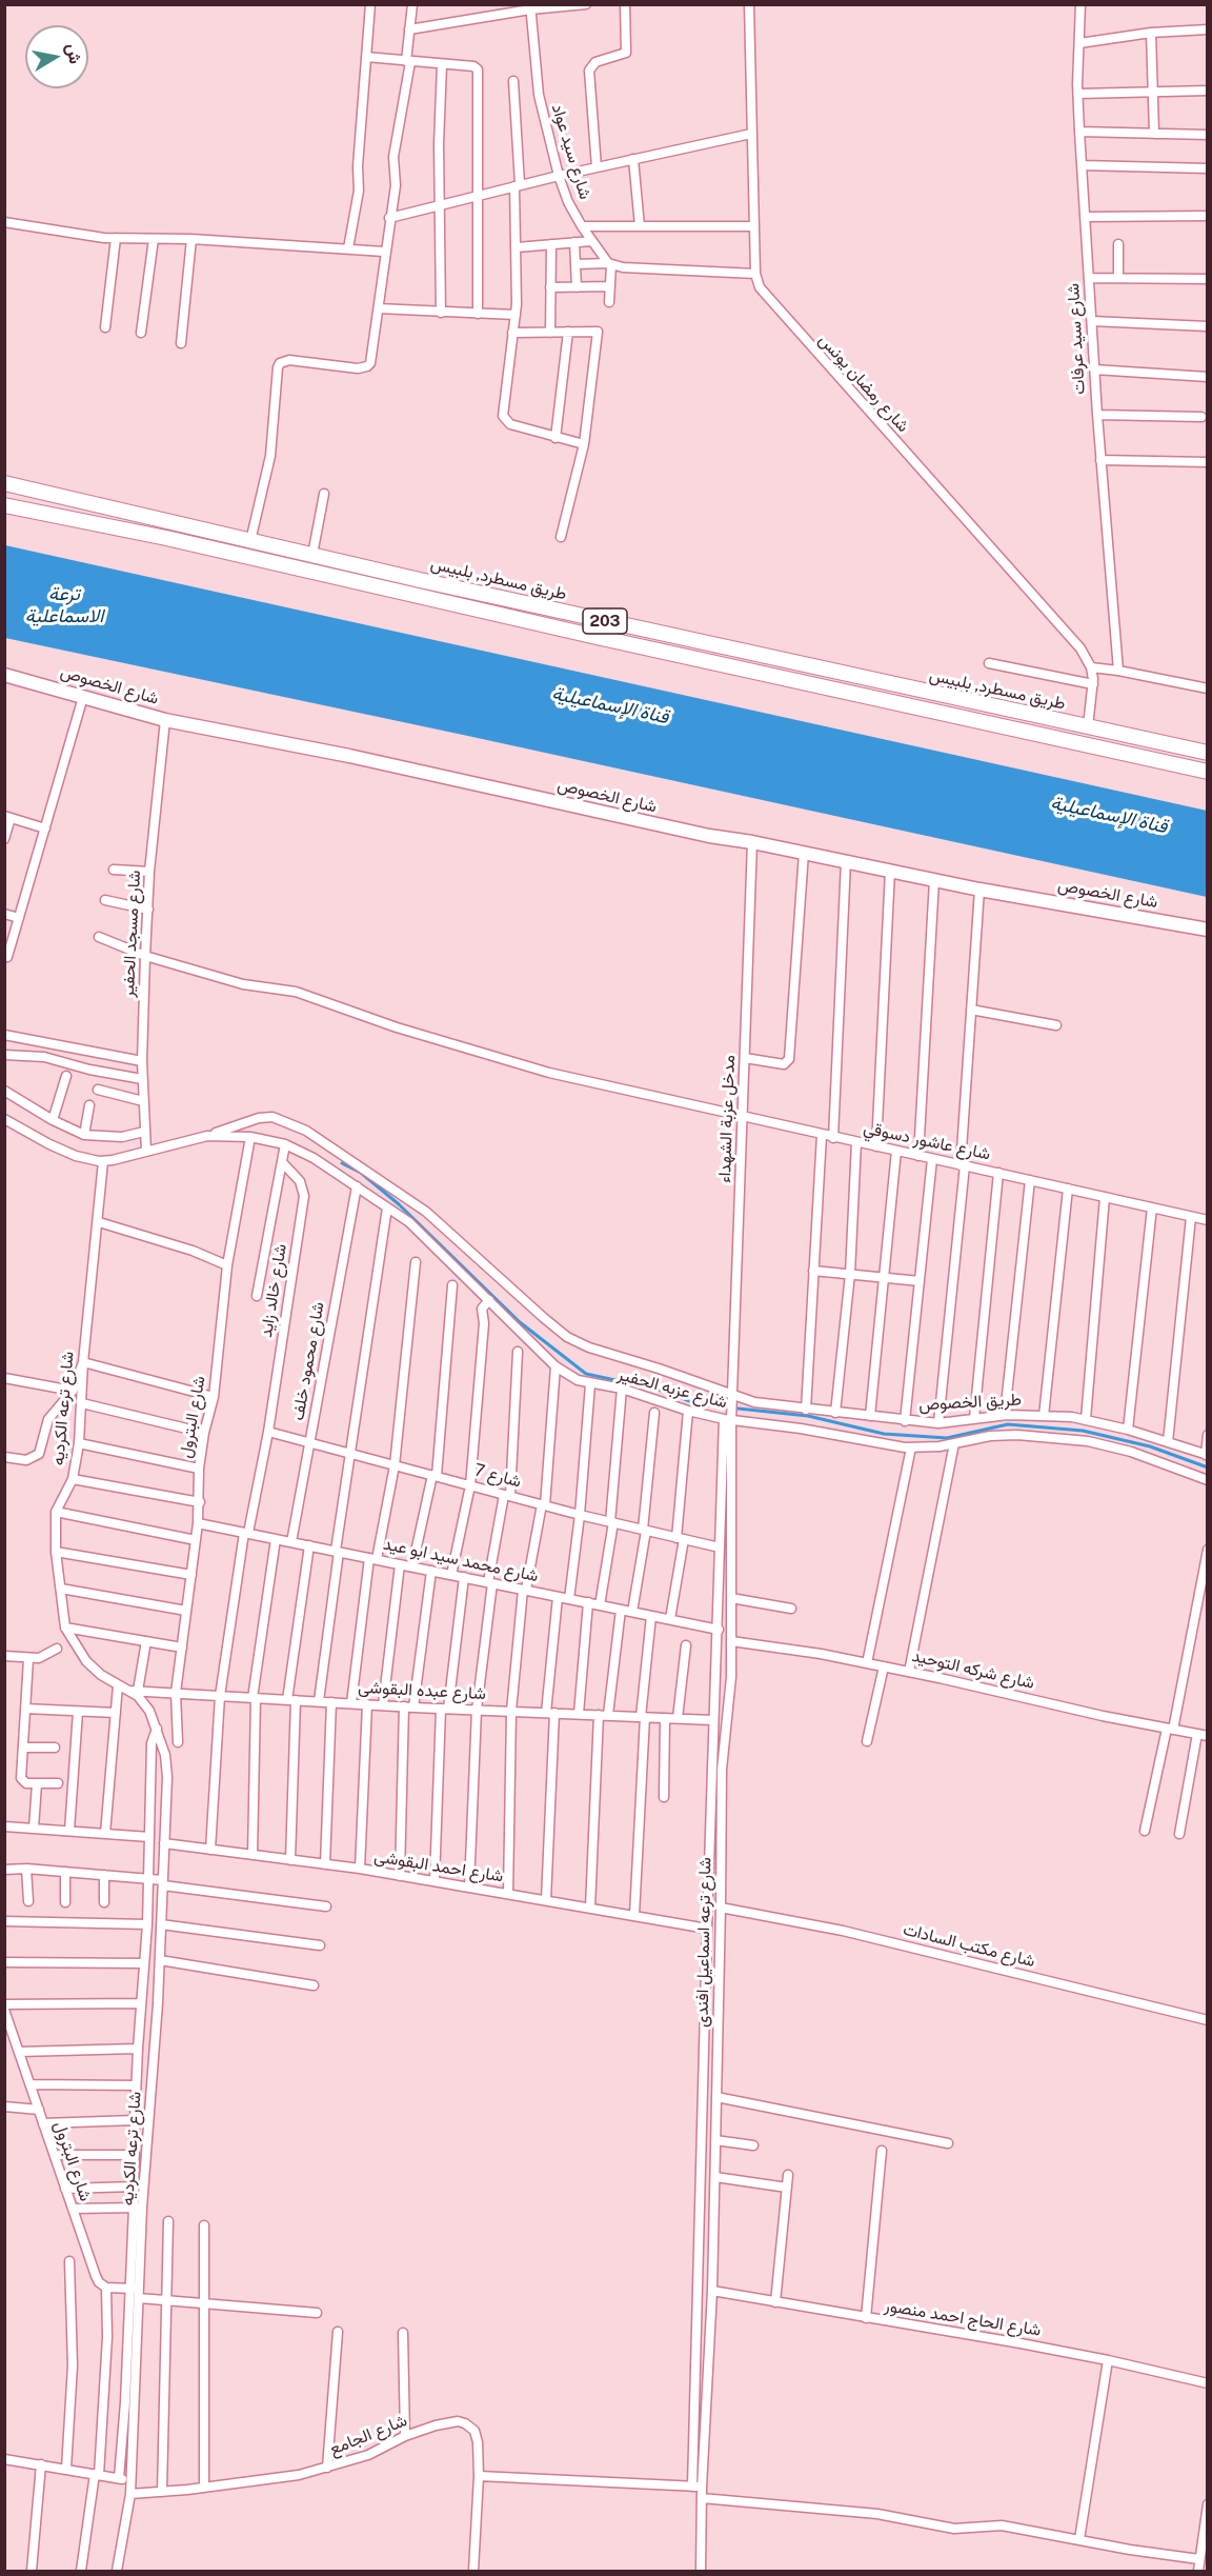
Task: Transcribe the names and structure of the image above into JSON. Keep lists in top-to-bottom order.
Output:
{
  "streets": {
    "main road": ["طريق مسطرد, بلبيس", "203", "شارع الخصوص"],
    "street": [
      "شارع سيد عواد",
      "شارع سيد عرفات",
      "شارع رمضان يونس",
      "شارع مسجد الحفير",
      "مدخل عزبة الشهداء",
      "شارع عاشور دسوقي",
      "شارع خالد زايد",
      "شارع محمود خلف",
      "شارع عزبه الحفير",
      "طريق الخصوص",
      "شارع ترعه الكرديه",
      "شارع البترول",
      "شارع 7",
      "شارع محمد سيد ابو عيد",
      "شارع شركه التوحيد",
      "شارع عبده البقوشى",
      "شارع احمد البقوشى",
      "شارع ترعه اسماعيل افندى",
      "شارع مكتب السادات",
      "شارع الحاج احمد منصور",
      "شارع الجامع"
    ]
  },
  "crossings": [
    ["شارع رمضان يونس", "طريق مسطرد, بلبيس"],
    ["شارع الخصوص", "شارع مسجد الحفير"],
    ["شارع الخصوص", "مدخل عزبة الشهداء"],
    ["شارع مسجد الحفير", "شارع عاشور دسوقي"],
    ["شارع مسجد الحفير", "شارع عزبه الحفير"],
    ["مدخل عزبة الشهداء", "شارع عاشور دسوقي"],
    ["مدخل عزبة الشهداء", "شارع عزبه الحفير"],
    ["مدخل عزبة الشهداء", "طريق الخصوص"],
    ["مدخل عزبة الشهداء", "شارع ترعه اسماعيل افندى"],
    ["شارع خالد زايد", "شارع 7"],
    ["شارع خالد زايد", "شارع محمد سيد ابو عيد"],
    ["شارع خالد زايد", "شارع عبده البقوشى"],
    ["شارع خالد زايد", "شارع احمد البقوشى"],
    ["شارع محمود خلف", "شارع عزبه الحفير"],
    ["شارع محمود خلف", "شارع 7"],
    ["شارع محمود خلف", "شارع محمد سيد ابو عيد"],
    ["شارع عزبه الحفير", "طريق الخصوص"],
    ["شارع عزبه الحفير", "شارع ترعه الكرديه"],
    ["شارع عزبه الحفير", "شارع البترول"],
    ["شارع عزبه الحفير", "شارع ترعه اسماعيل افندى"],
    ["طريق الخصوص", "شارع ترعه اسماعيل افندى"],
    ["شارع ترعه الكرديه", "شارع عبده البقوشى"],
    ["شارع ترعه الكرديه", "شارع احمد البقوشى"],
    ["شارع ترعه الكرديه", "شارع الجامع"],
    ["شارع البترول", "شارع محمد سيد ابو عيد"],
    ["شارع البترول", "شارع عبده البقوشى"],
    ["شارع 7", "شارع ترعه اسماعيل افندى"],
    ["شارع محمد سيد ابو عيد", "شارع ترعه اسماعيل افندى"],
    ["شارع شركه التوحيد", "شارع ترعه اسماعيل افندى"],
    ["شارع عبده البقوشى", "شارع ترعه اسماعيل افندى"],
    ["شارع احمد البقوشى", "شارع ترعه اسماعيل افندى"],
    ["شارع ترعه اسماعيل افندى", "شارع مكتب السادات"],
    ["شارع ترعه اسماعيل افندى", "شارع الحاج احمد منصور"]
  ],
  "water": ["ترعة الاسماعلية", "قناة الإسماعيلية"],
  "north": "right"
}
